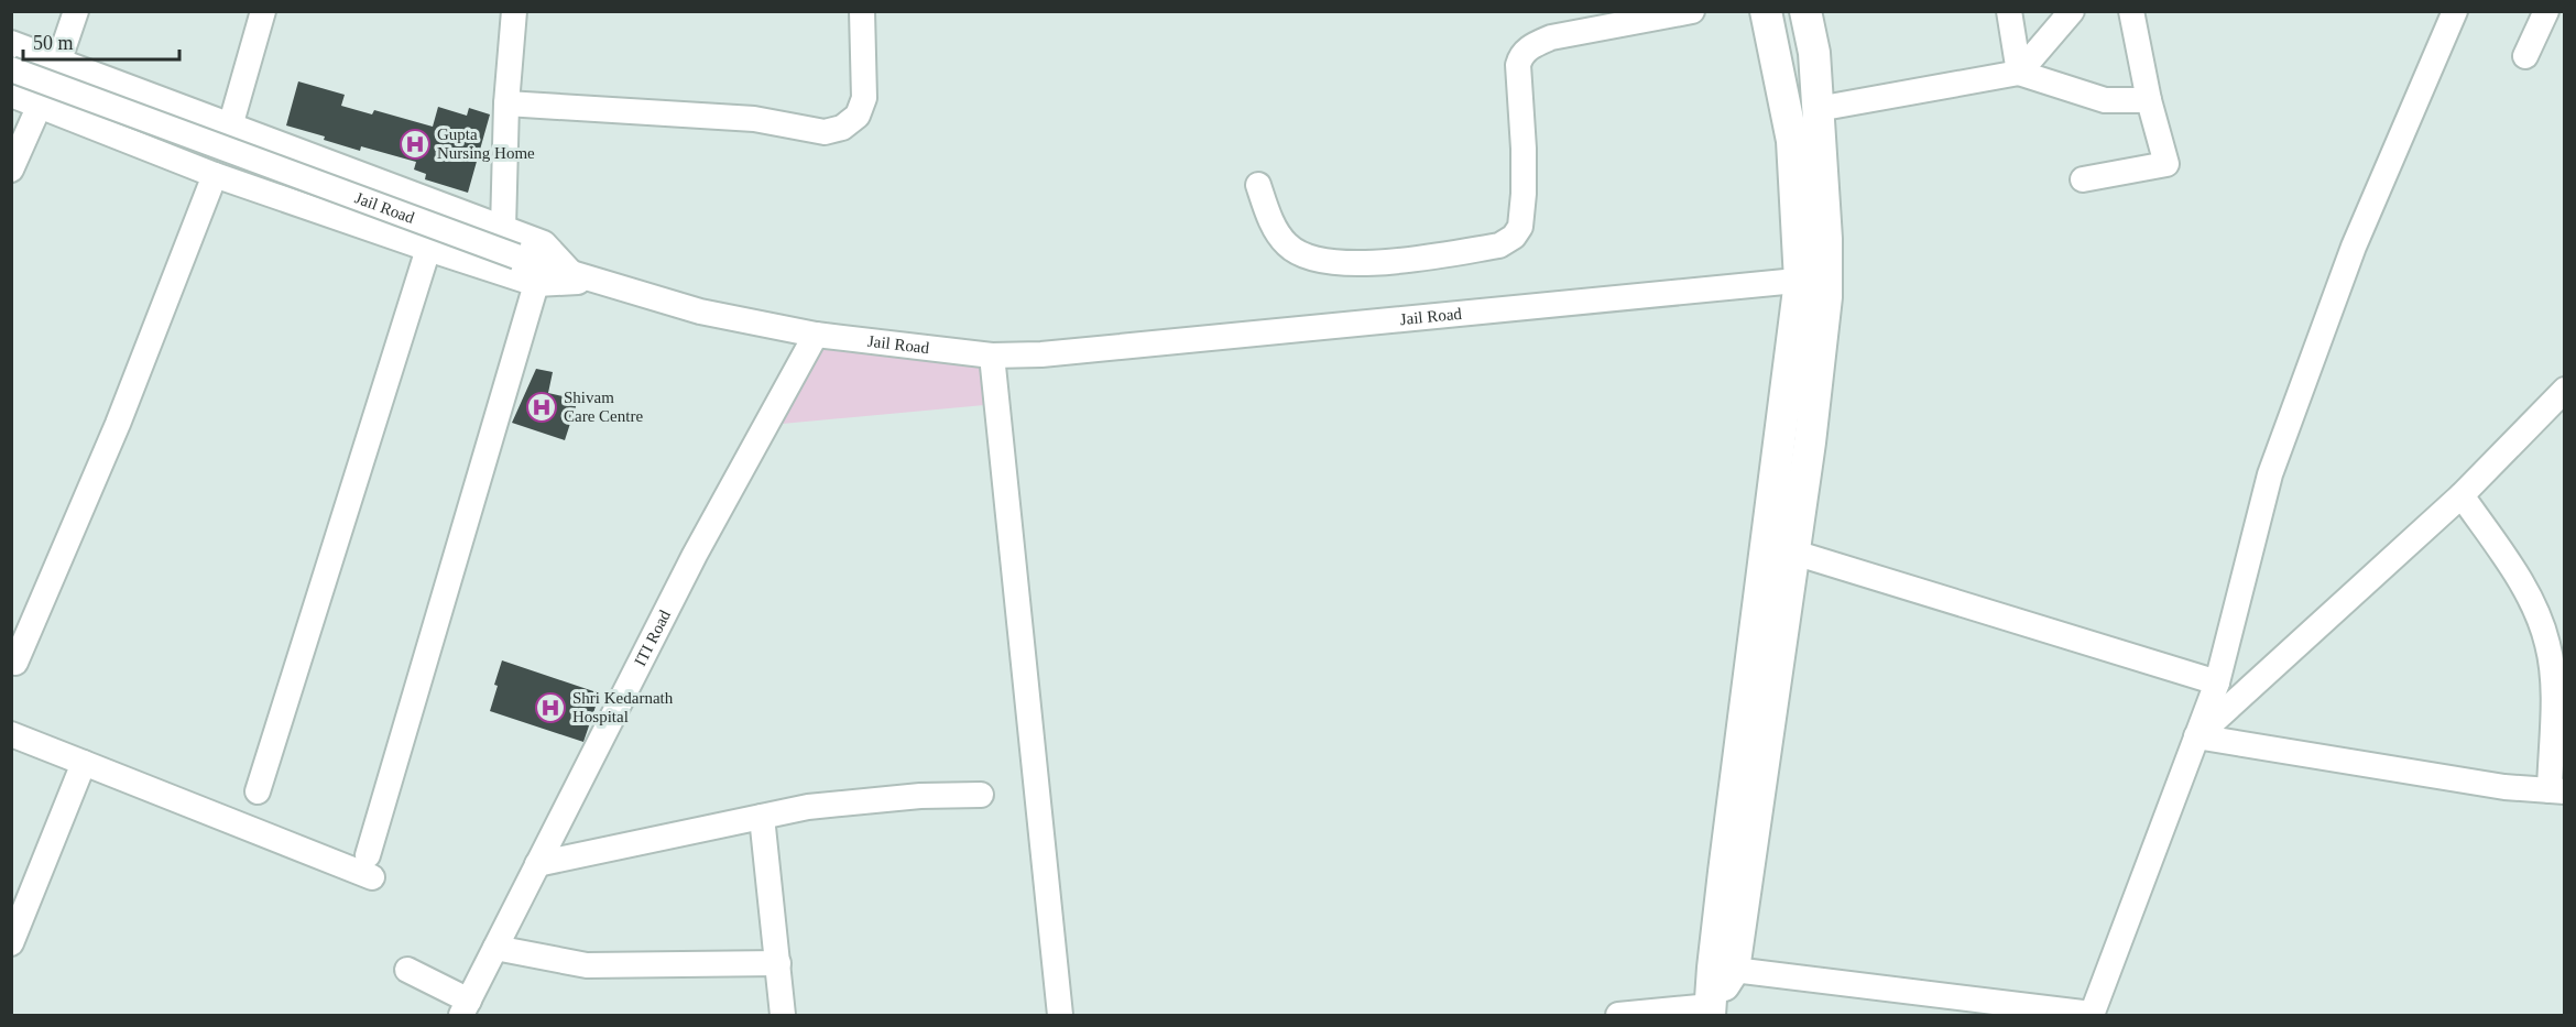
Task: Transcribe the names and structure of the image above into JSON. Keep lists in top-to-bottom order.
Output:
{
  "streets": {
    "street": ["Jail Road", "ITI Road"]
  },
  "crossings": [
    ["Jail Road", "ITI Road"]
  ],
  "places": {
    "hospital": ["Gupta Nursing Home", "Shivam Care Centre", "Shri Kedarnath Hospital"]
  },
  "scale_bar": "50 m"
}
